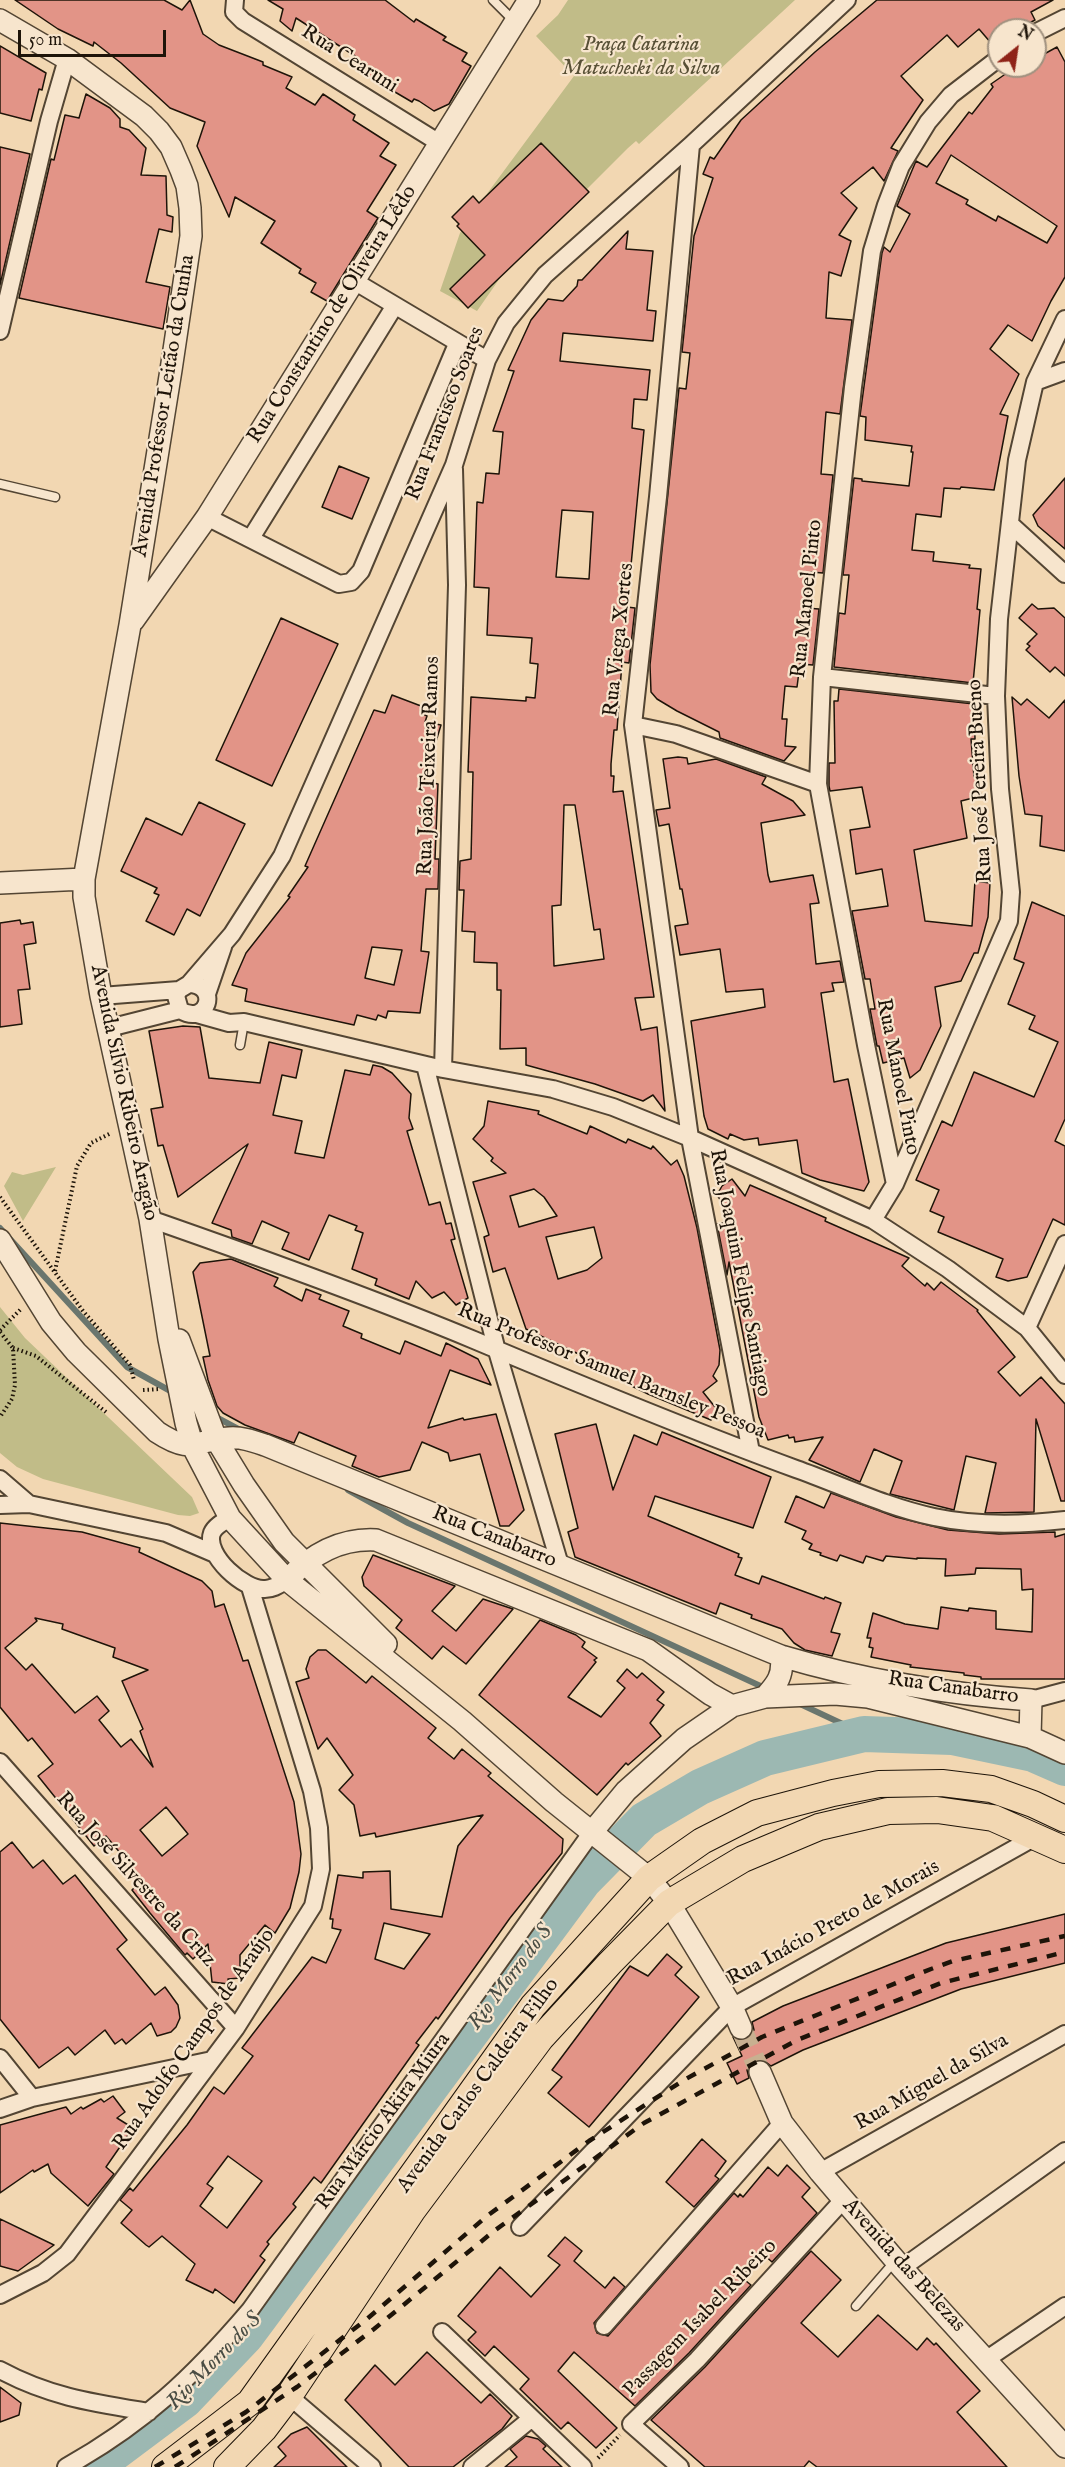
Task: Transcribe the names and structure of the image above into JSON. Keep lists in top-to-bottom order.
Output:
{
  "streets": {
    "main road": ["Avenida Carlos Caldeira Filho"],
    "street": [
      "Rua Cearuni",
      "Rua Constantino de Oliveira Lêdo",
      "Avenida Professor Leitão da Cunha",
      "Rua Francisco Soares",
      "Rua Manoel Pinto",
      "Rua Viega Xortes",
      "Rua João Teixeira Ramos",
      "Rua José Pereira Bueno",
      "Avenida Silvio Ribeiro Aragão",
      "Rua Joaquim Felipe Santiago",
      "Rua Professor Samuel Barnsley Pessoa",
      "Rua Canabarro",
      "Rua José Silvestre da Cruz",
      "Rua Inácio Preto de Morais",
      "Rua Adolfo Campos de Araújo",
      "Rua Miguel da Silva",
      "Rua Márcio Akira Miura",
      "Avenida das Belezas",
      "Passagem Isabel Ribeiro"
    ]
  },
  "crossings": [
    ["Rua Cearuni", "Rua Constantino de Oliveira Lêdo"],
    ["Rua Constantino de Oliveira Lêdo", "Avenida Professor Leitão da Cunha"],
    ["Avenida Professor Leitão da Cunha", "Avenida Silvio Ribeiro Aragão"],
    ["Rua Francisco Soares", "Rua Viega Xortes"],
    ["Rua Francisco Soares", "Rua João Teixeira Ramos"],
    ["Rua Manoel Pinto", "Rua José Pereira Bueno"],
    ["Rua Viega Xortes", "Rua Joaquim Felipe Santiago"],
    ["Avenida Silvio Ribeiro Aragão", "Rua Professor Samuel Barnsley Pessoa"],
    ["Avenida Silvio Ribeiro Aragão", "Rua Canabarro"],
    ["Avenida Silvio Ribeiro Aragão", "Avenida Carlos Caldeira Filho"],
    ["Avenida Silvio Ribeiro Aragão", "Rua Márcio Akira Miura"],
    ["Rua Joaquim Felipe Santiago", "Rua Professor Samuel Barnsley Pessoa"],
    ["Rua Canabarro", "Rua Márcio Akira Miura"],
    ["Rua José Silvestre da Cruz", "Rua Adolfo Campos de Araújo"],
    ["Rua Inácio Preto de Morais", "Avenida Carlos Caldeira Filho"],
    ["Rua Miguel da Silva", "Avenida das Belezas"],
    ["Avenida das Belezas", "Passagem Isabel Ribeiro"]
  ],
  "water": ["Rio Morro do S"],
  "parks": ["Praça Catarina Matucheski da Silva"],
  "scale_bar": "50 m",
  "north": "top right"
}
